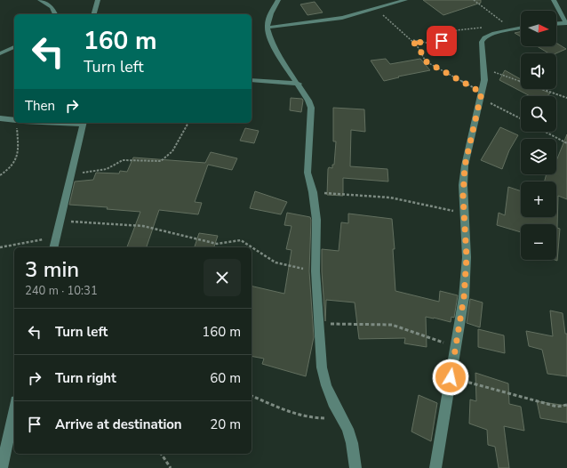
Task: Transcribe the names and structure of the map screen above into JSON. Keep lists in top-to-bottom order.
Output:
{
  "north": "right",
  "page": {
    "map_buttons": ["+", "−"],
    "turn": ["160 m", "Turn left"],
    "then": "Then",
    "heading": ["3 min", "240 m · 10:31"],
    "list": [
      {
        "name": "Turn left",
        "value": "160 m"
      },
      {
        "name": "Turn right",
        "value": "60 m"
      },
      {
        "name": "Arrive at destination",
        "value": "20 m"
      }
    ]
  }
}
